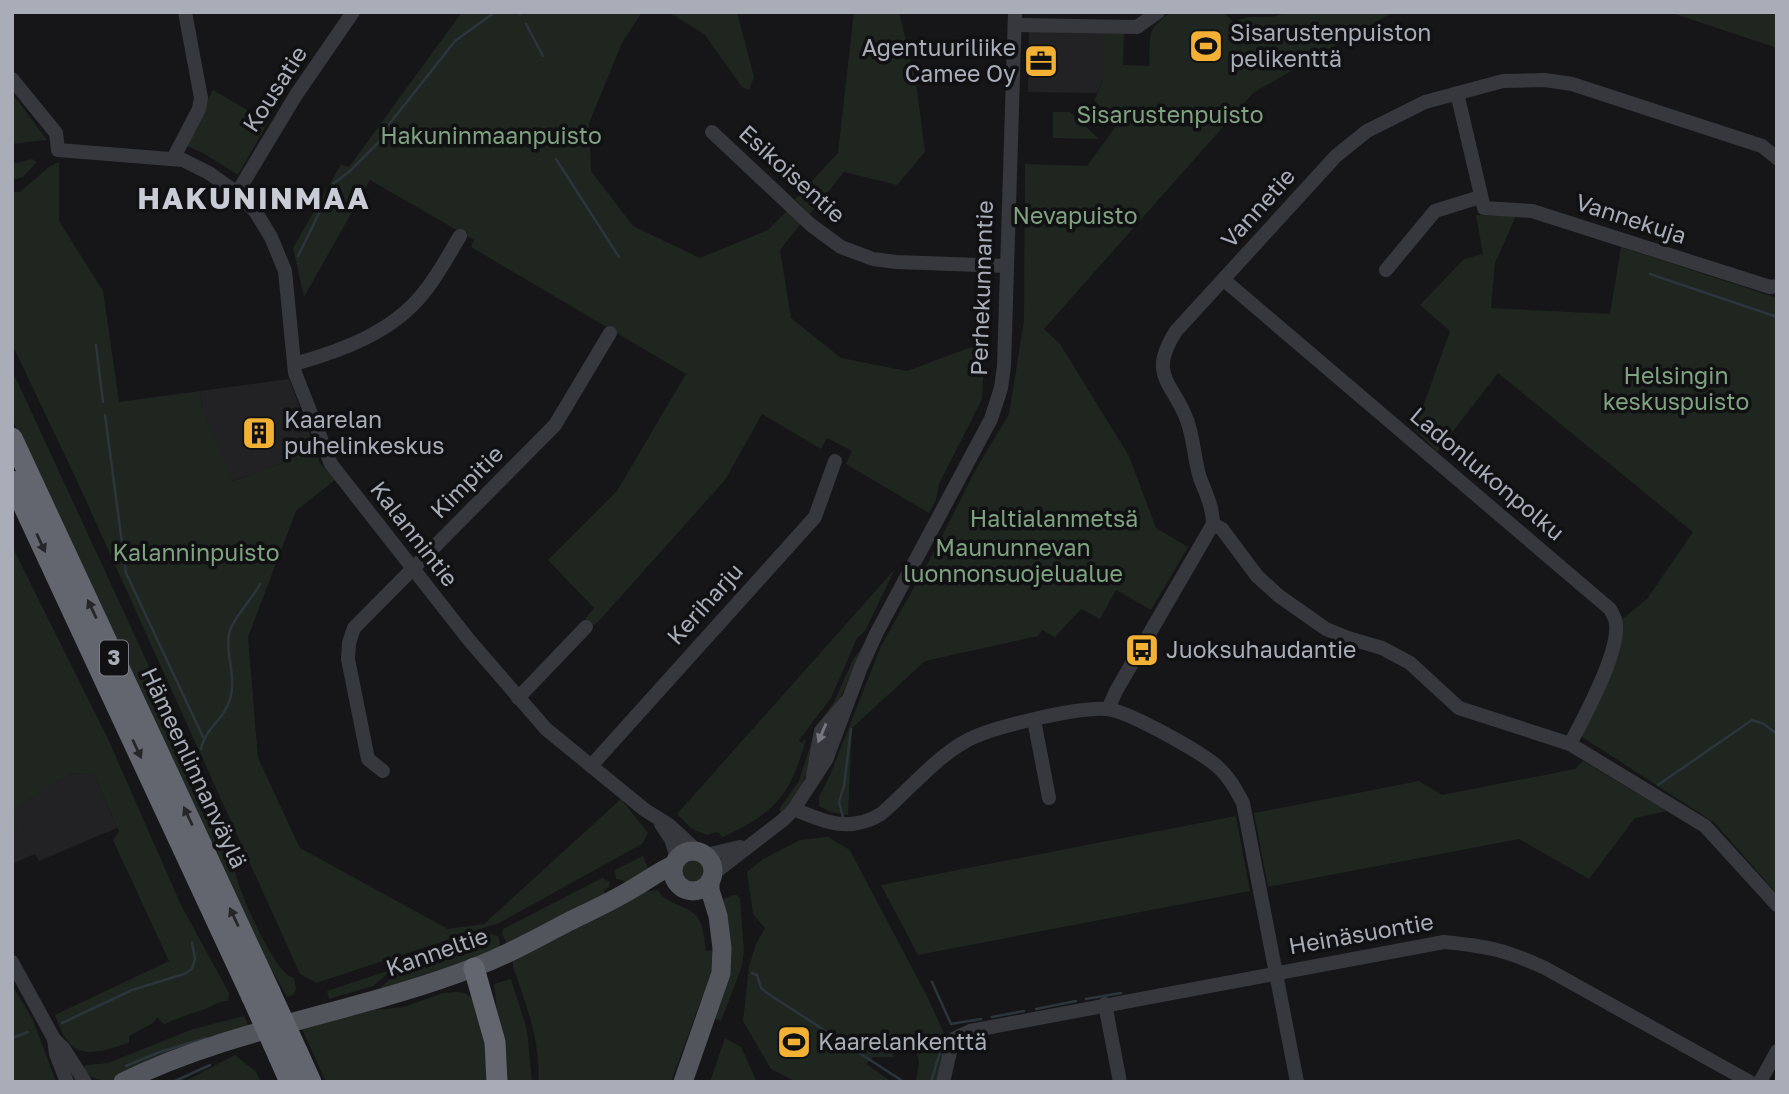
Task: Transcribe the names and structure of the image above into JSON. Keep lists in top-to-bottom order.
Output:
{
  "streets": {
    "highway": ["3", "Hämeenlinnanväylä"],
    "main road": ["Kanneltie"],
    "street": [
      "Kousatie",
      "Esikoisentie",
      "Vannetie",
      "Vannekuja",
      "Perhekunnantie",
      "Ladonlukonpolku",
      "Kimpitie",
      "Kalannintie",
      "Keriharju",
      "Heinäsuontie"
    ]
  },
  "crossings": [
    ["Kousatie", "Kalannintie"],
    ["Esikoisentie", "Perhekunnantie"],
    ["Vannetie", "Ladonlukonpolku"],
    ["Perhekunnantie", "Kalannintie"],
    ["Perhekunnantie", "Kanneltie"],
    ["Kimpitie", "Kalannintie"],
    ["Kalannintie", "Keriharju"],
    ["Kalannintie", "Kanneltie"]
  ],
  "districts": ["HAKUNINMAA"],
  "parks": [
    "Sisarustenpuisto",
    "Hakuninmaanpuisto",
    "Nevapuisto",
    "Helsingin keskuspuisto",
    "Haltialanmetsä",
    "Maununnevan luonnonsuojelualue",
    "Kalanninpuisto"
  ],
  "places": {
    "sports": ["Sisarustenpuiston pelikenttä", "Kaarelankenttä"],
    "office": ["Agentuuriliike Camee Oy"],
    "building": ["Kaarelan puhelinkeskus"],
    "bus stop": ["Juoksuhaudantie"]
  }
}
